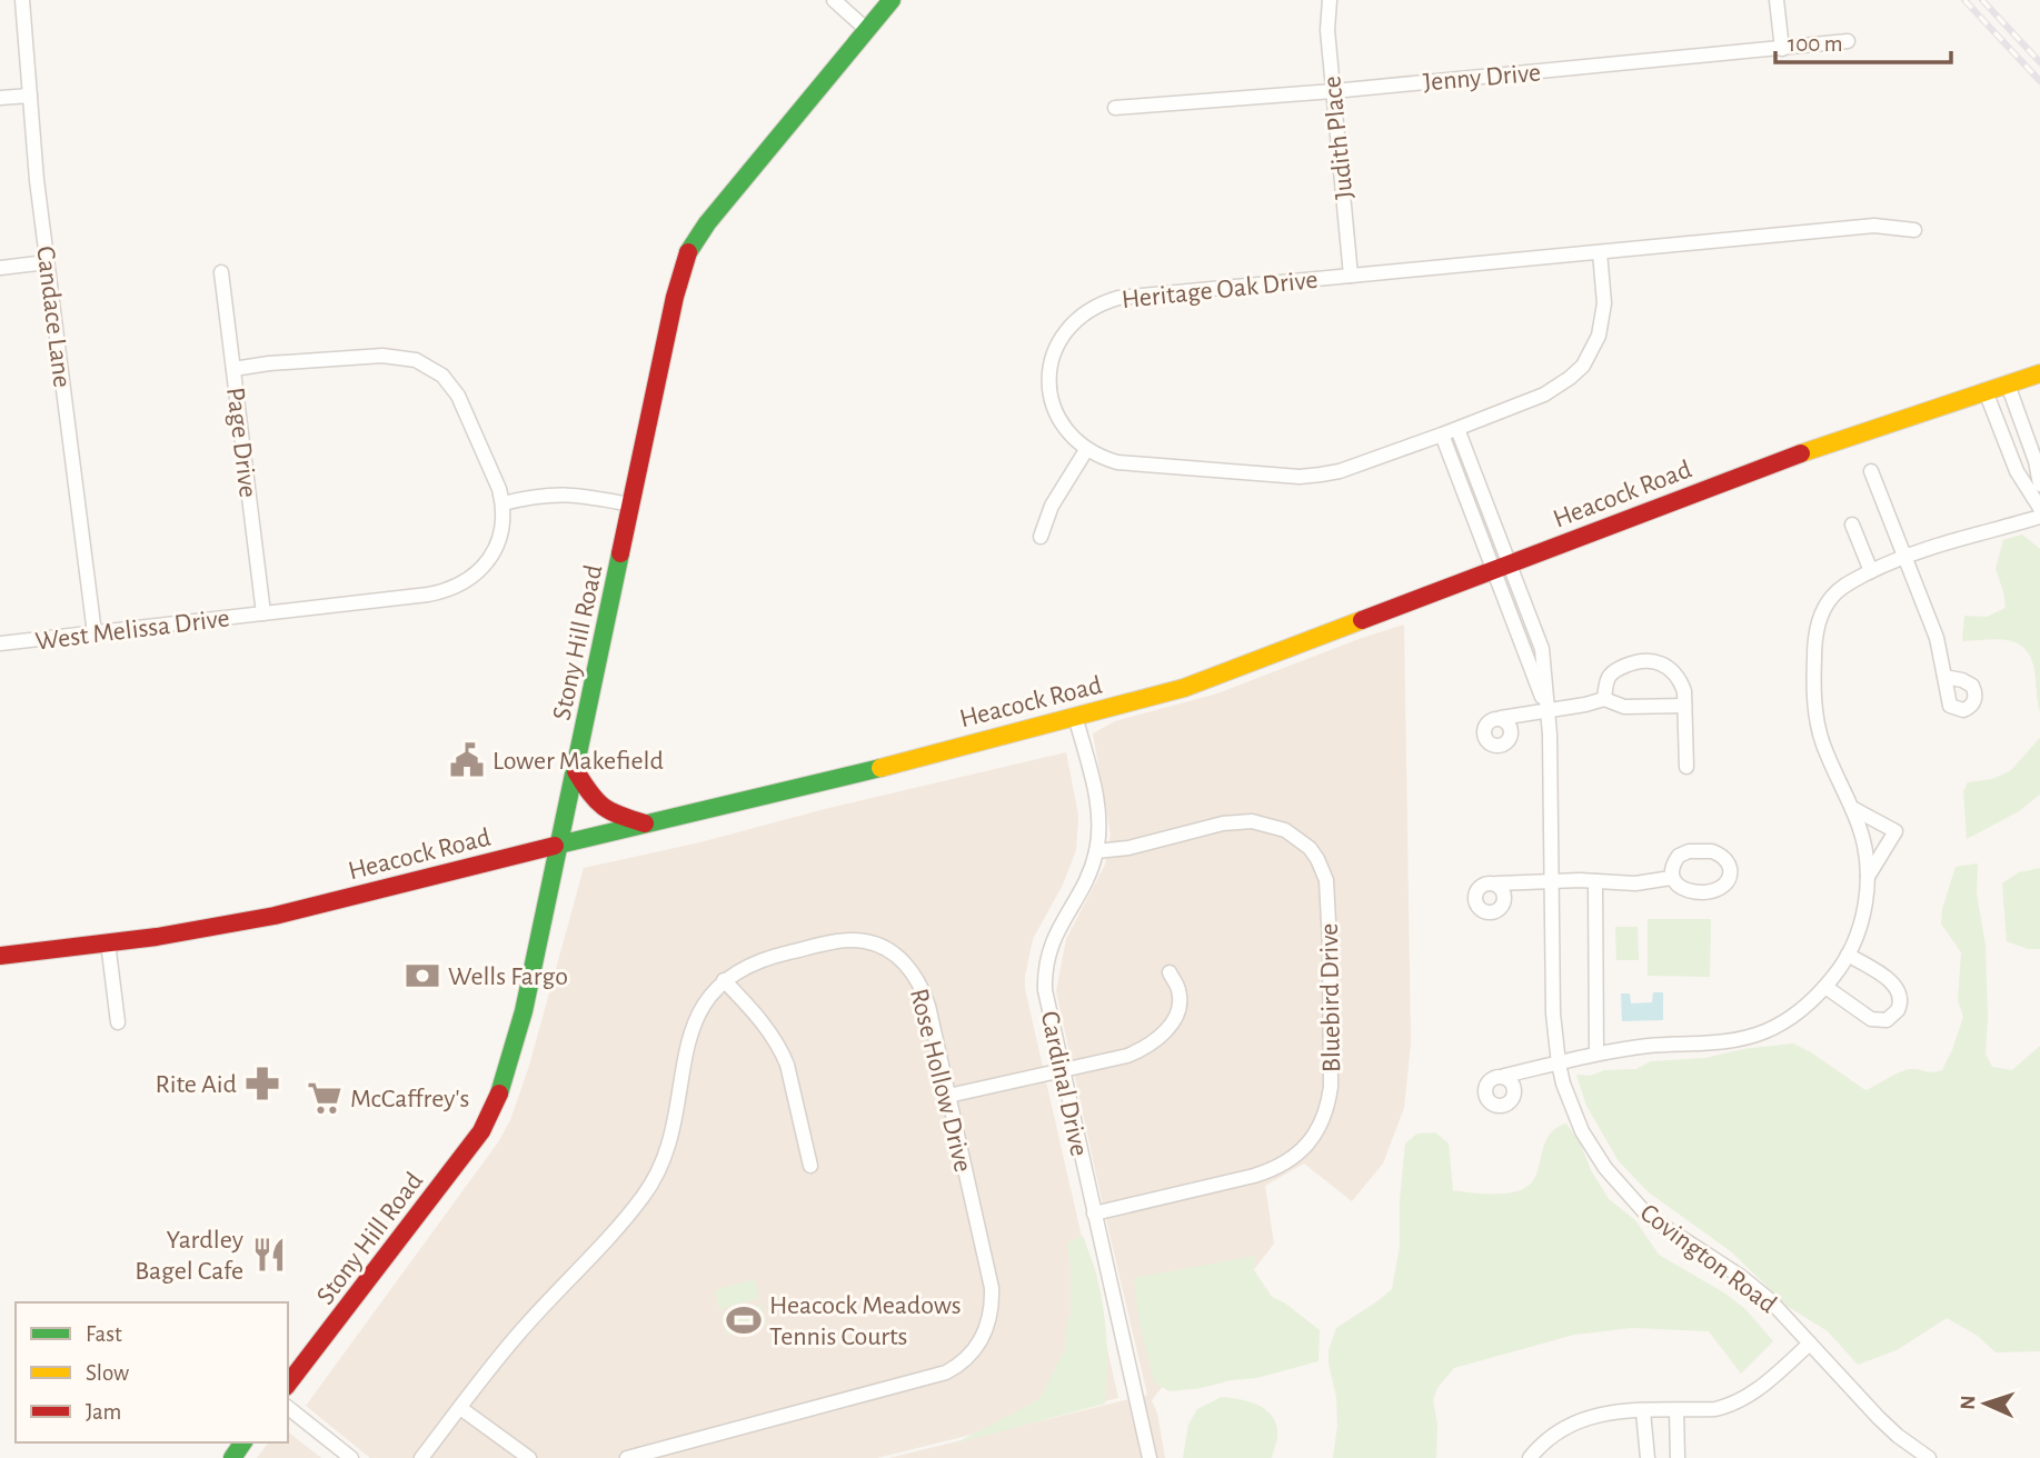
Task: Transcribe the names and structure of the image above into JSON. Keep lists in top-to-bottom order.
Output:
{
  "streets": {
    "main road": ["Heacock Road", "Stony Hill Road"],
    "street": [
      "Jenny Drive",
      "Judith Place",
      "Heritage Oak Drive",
      "Candace Lane",
      "Page Drive",
      "West Melissa Drive",
      "Bluebird Drive",
      "Rose Hollow Drive",
      "Cardinal Drive",
      "Covington Road"
    ]
  },
  "crossings": [
    ["Jenny Drive", "Judith Place"],
    ["Judith Place", "Heritage Oak Drive"],
    ["Candace Lane", "West Melissa Drive"],
    ["Page Drive", "West Melissa Drive"],
    ["Heacock Road", "Stony Hill Road"],
    ["Heacock Road", "Cardinal Drive"],
    ["Heacock Road", "Covington Road"],
    ["Bluebird Drive", "Cardinal Drive"]
  ],
  "places": {
    "public building": ["Lower Makefield"],
    "bank": ["Wells Fargo"],
    "pharmacy": ["Rite Aid"],
    "supermarket": ["McCaffrey's"],
    "restaurant": ["Yardley Bagel Cafe"],
    "sports": ["Heacock Meadows Tennis Courts"]
  },
  "legend": ["Fast", "Slow", "Jam"],
  "scale_bar": "100 m",
  "north": "left"
}
